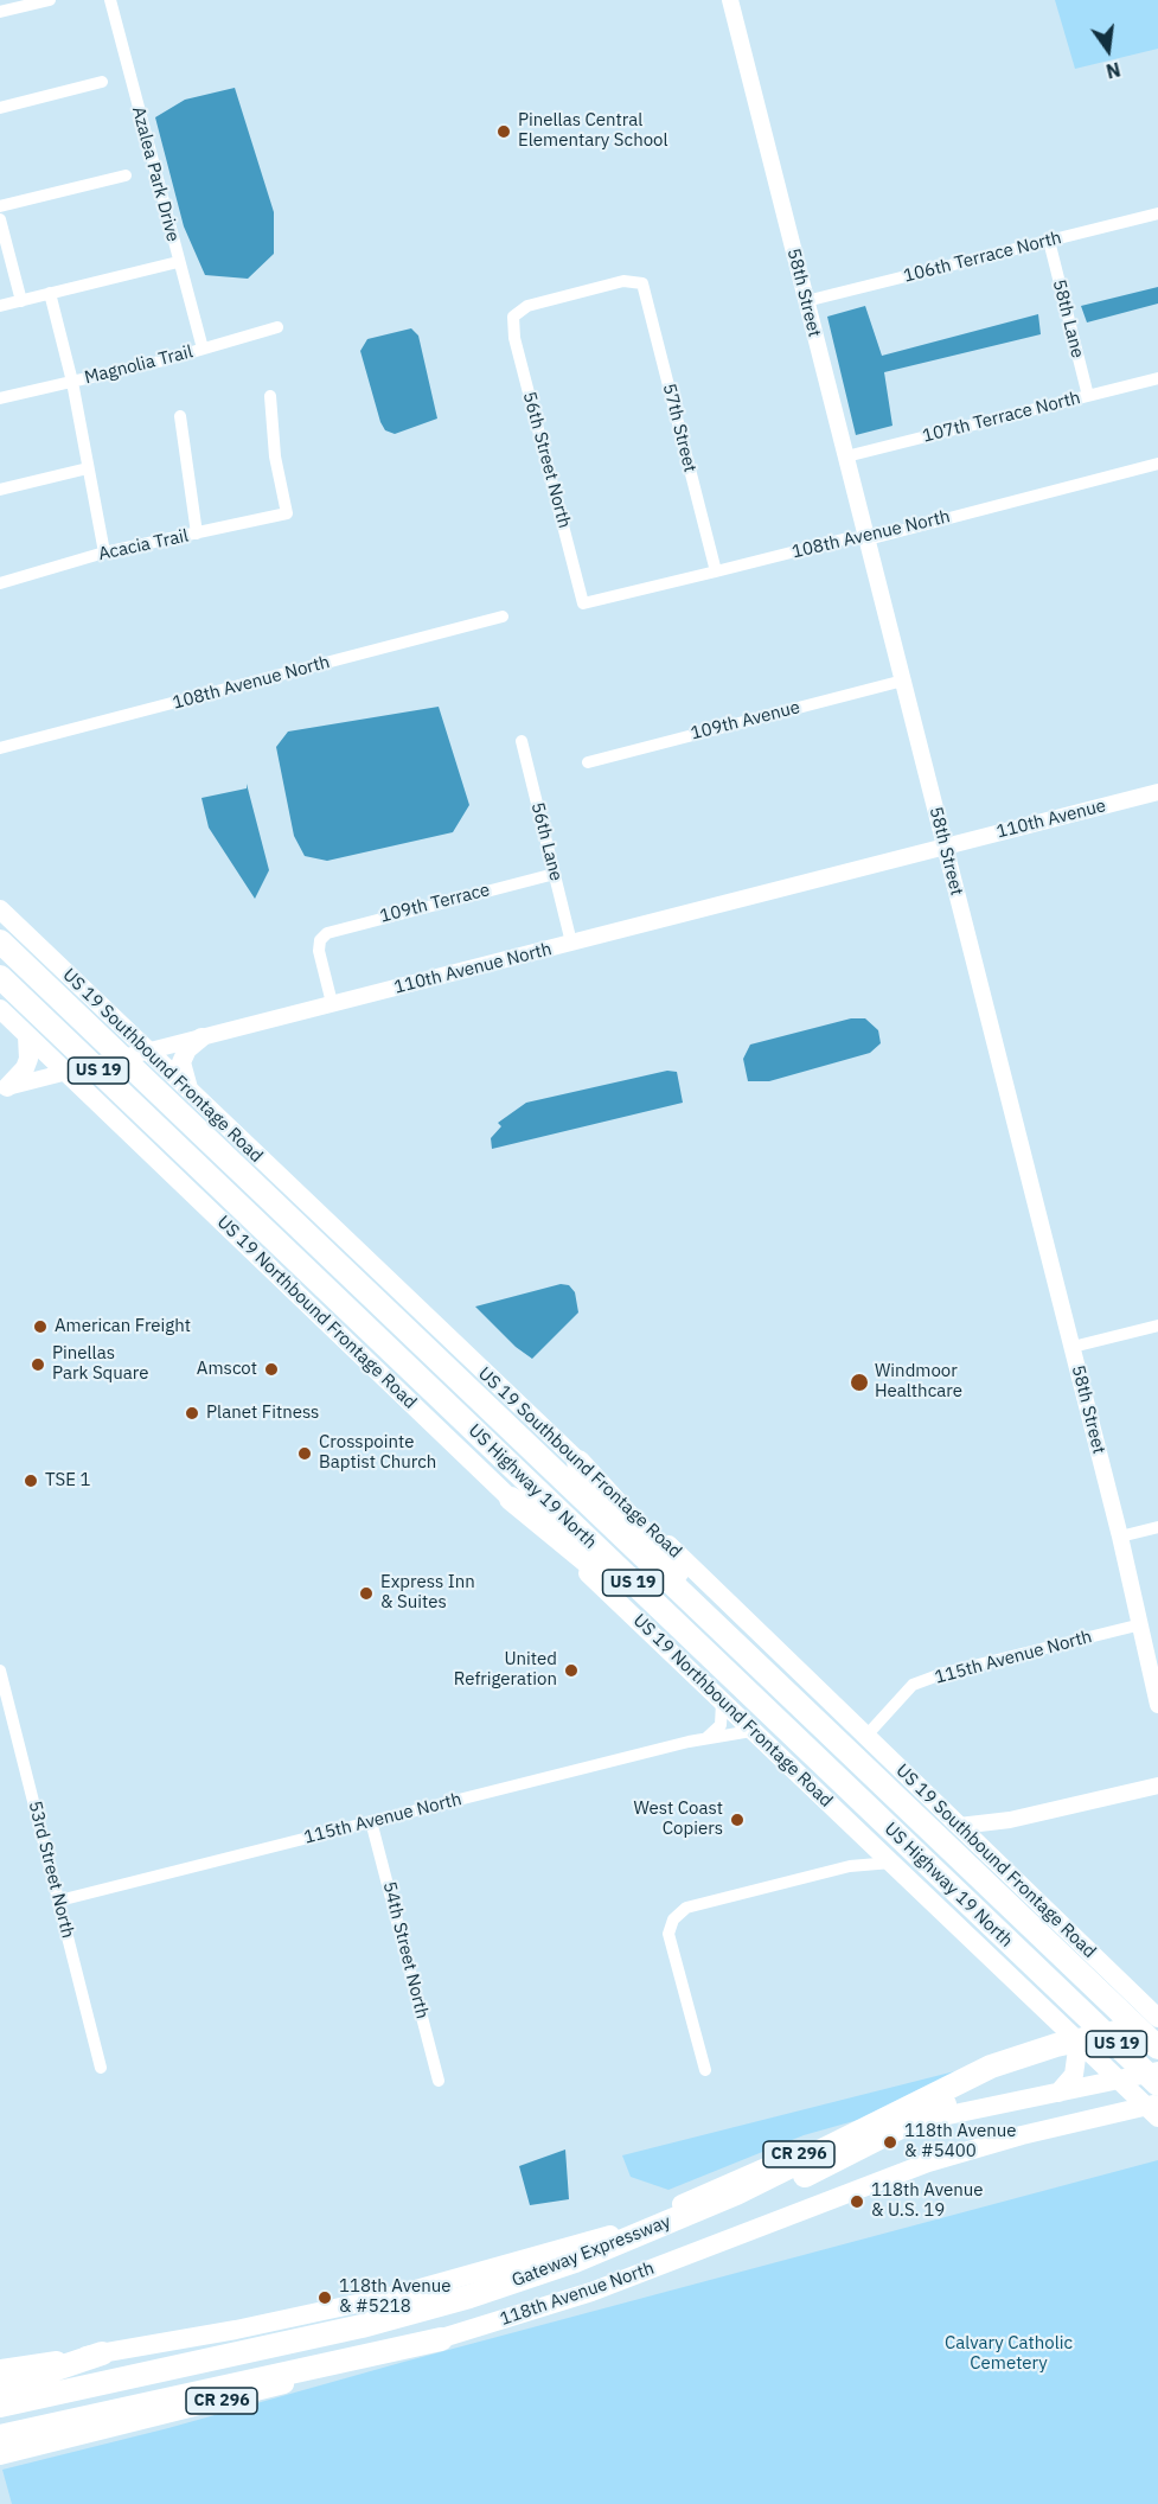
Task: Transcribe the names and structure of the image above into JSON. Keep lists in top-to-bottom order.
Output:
{
  "streets": {
    "highway": ["US 19", "US Highway 19 North", "Gateway Expressway"],
    "main road": [
      "US 19 Southbound Frontage Road",
      "US 19 Northbound Frontage Road",
      "CR 296",
      "118th Avenue North"
    ],
    "street": [
      "Azalea Park Drive",
      "106th Terrace North",
      "58th Street",
      "58th Lane",
      "Magnolia Trail",
      "107th Terrace North",
      "57th Street",
      "56th Street North",
      "108th Avenue North",
      "Acacia Trail",
      "109th Avenue",
      "110th Avenue",
      "56th Lane",
      "109th Terrace",
      "110th Avenue North",
      "115th Avenue North",
      "53rd Street North",
      "54th Street North"
    ]
  },
  "crossings": [
    ["Azalea Park Drive", "Magnolia Trail"],
    ["106th Terrace North", "58th Street"],
    ["106th Terrace North", "58th Lane"],
    ["58th Street", "107th Terrace North"],
    ["58th Street", "108th Avenue North"],
    ["58th Street", "109th Avenue"],
    ["58th Street", "110th Avenue"],
    ["58th Street", "110th Avenue North"],
    ["58th Street", "115th Avenue North"],
    ["58th Lane", "107th Terrace North"],
    ["57th Street", "56th Street North"],
    ["57th Street", "108th Avenue North"],
    ["56th Street North", "108th Avenue North"],
    ["110th Avenue", "110th Avenue North"],
    ["56th Lane", "109th Terrace"],
    ["56th Lane", "110th Avenue North"],
    ["109th Terrace", "110th Avenue North"],
    ["110th Avenue North", "US 19 Southbound Frontage Road"],
    ["110th Avenue North", "US 19 Northbound Frontage Road"],
    ["US 19 Southbound Frontage Road", "US Highway 19 North"],
    ["US 19 Southbound Frontage Road", "115th Avenue North"],
    ["US 19 Northbound Frontage Road", "US Highway 19 North"],
    ["US 19 Northbound Frontage Road", "115th Avenue North"],
    ["US 19 Northbound Frontage Road", "CR 296"],
    ["US 19 Northbound Frontage Road", "118th Avenue North"],
    ["US Highway 19 North", "CR 296"],
    ["US Highway 19 North", "Gateway Expressway"],
    ["US Highway 19 North", "118th Avenue North"],
    ["115th Avenue North", "53rd Street North"],
    ["115th Avenue North", "54th Street North"],
    ["CR 296", "118th Avenue North"]
  ],
  "parks": ["Calvary Catholic Cemetery"],
  "places": [
    "Pinellas Central Elementary School",
    "American Freight",
    "Pinellas Park Square",
    "Amscot",
    "Windmoor Healthcare",
    "Planet Fitness",
    "Crosspointe Baptist Church",
    "TSE 1",
    "Express Inn & Suites",
    "United Refrigeration",
    "West Coast Copiers",
    "118th Avenue & #5400",
    "118th Avenue & U.S. 19",
    "118th Avenue & #5218"
  ],
  "north": "bottom"
}
